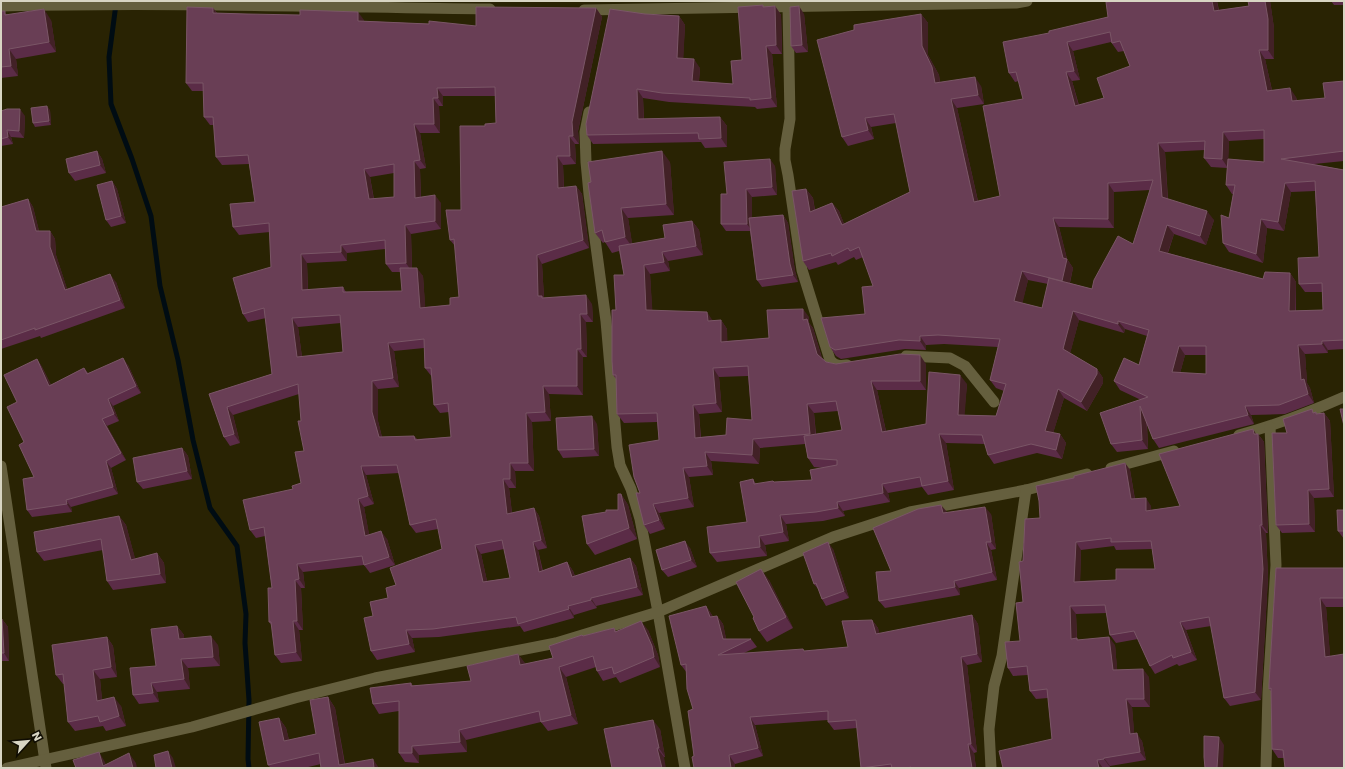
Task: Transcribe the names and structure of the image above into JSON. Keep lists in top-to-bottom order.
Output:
{
  "north": "top right"
}
